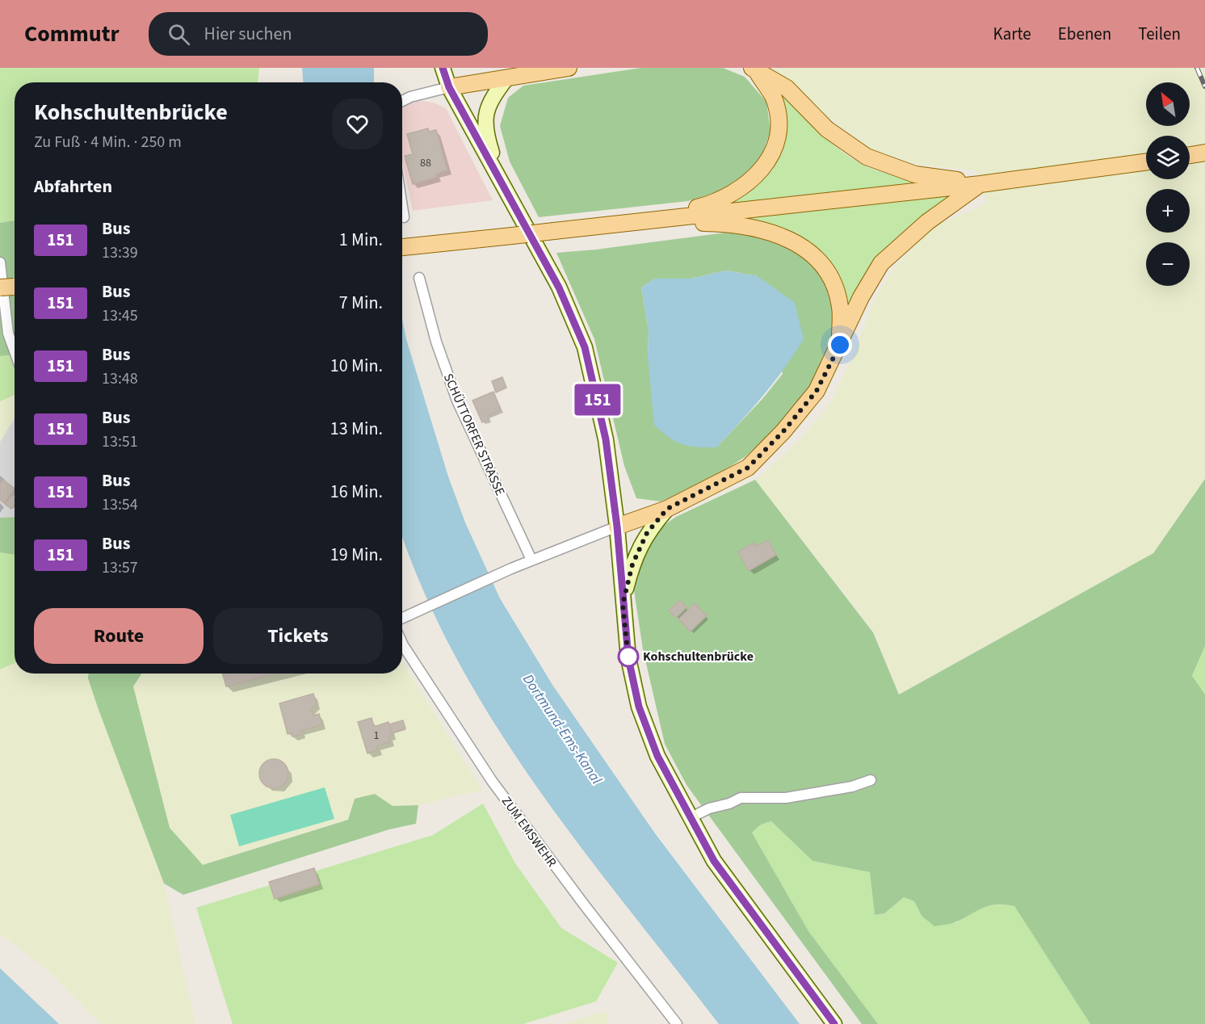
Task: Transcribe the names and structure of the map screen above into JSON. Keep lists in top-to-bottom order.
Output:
{
  "streets": {
    "street": ["SCHÜTTORFER STRASSE", "ZUM EMSWEHR"]
  },
  "water": ["Dortmund-Ems-Kanal"],
  "places": ["Kohschultenbrücke"],
  "lines": ["bus line 151"],
  "house_numbers": ["88", "1"],
  "north": "top left",
  "page": {
    "header": "Commutr",
    "search": "Hier suchen",
    "nav": ["Karte", "Ebenen", "Teilen"],
    "on_map": "151",
    "map_buttons": ["+", "−"],
    "heading": [
      ["Kohschultenbrücke", "Zu Fuß · 4 Min. · 250 m"],
      "Abfahrten"
    ],
    "list": [
      {
        "mark": "151",
        "name": "Bus",
        "note": "13:39",
        "value": "1 Min."
      },
      {
        "mark": "151",
        "name": "Bus",
        "note": "13:45",
        "value": "7 Min."
      },
      {
        "mark": "151",
        "name": "Bus",
        "note": "13:48",
        "value": "10 Min."
      },
      {
        "mark": "151",
        "name": "Bus",
        "note": "13:51",
        "value": "13 Min."
      },
      {
        "mark": "151",
        "name": "Bus",
        "note": "13:54",
        "value": "16 Min."
      },
      {
        "mark": "151",
        "name": "Bus",
        "note": "13:57",
        "value": "19 Min."
      }
    ],
    "buttons": ["Route", "Tickets"]
  }
}
